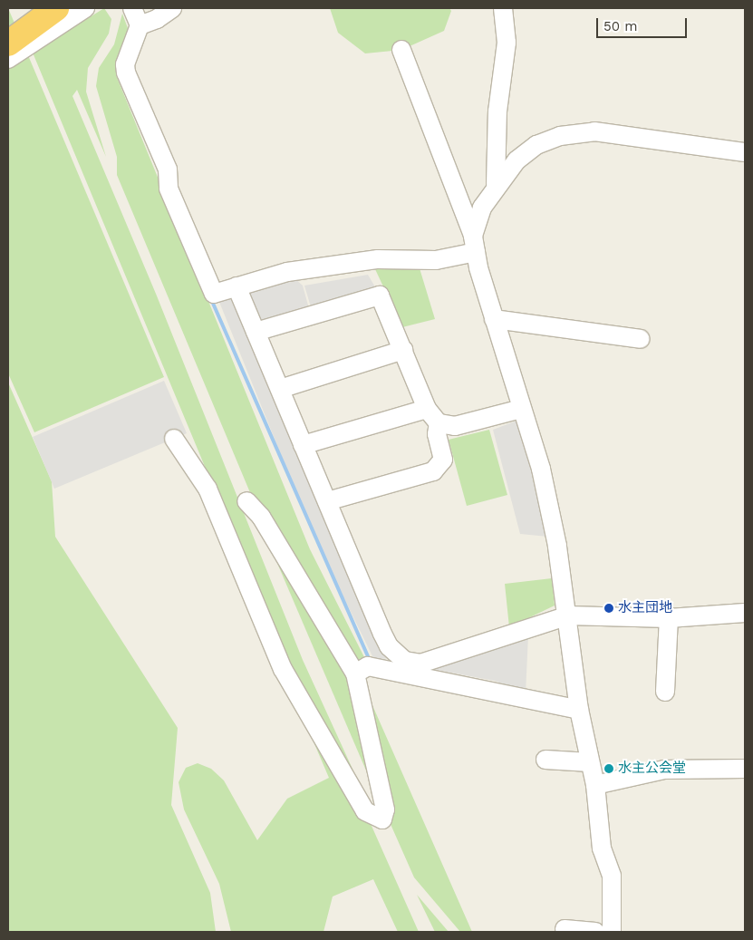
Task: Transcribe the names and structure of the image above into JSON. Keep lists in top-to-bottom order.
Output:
{
  "places": ["水主団地", "水主公会堂"],
  "scale_bar": "50 m"
}
